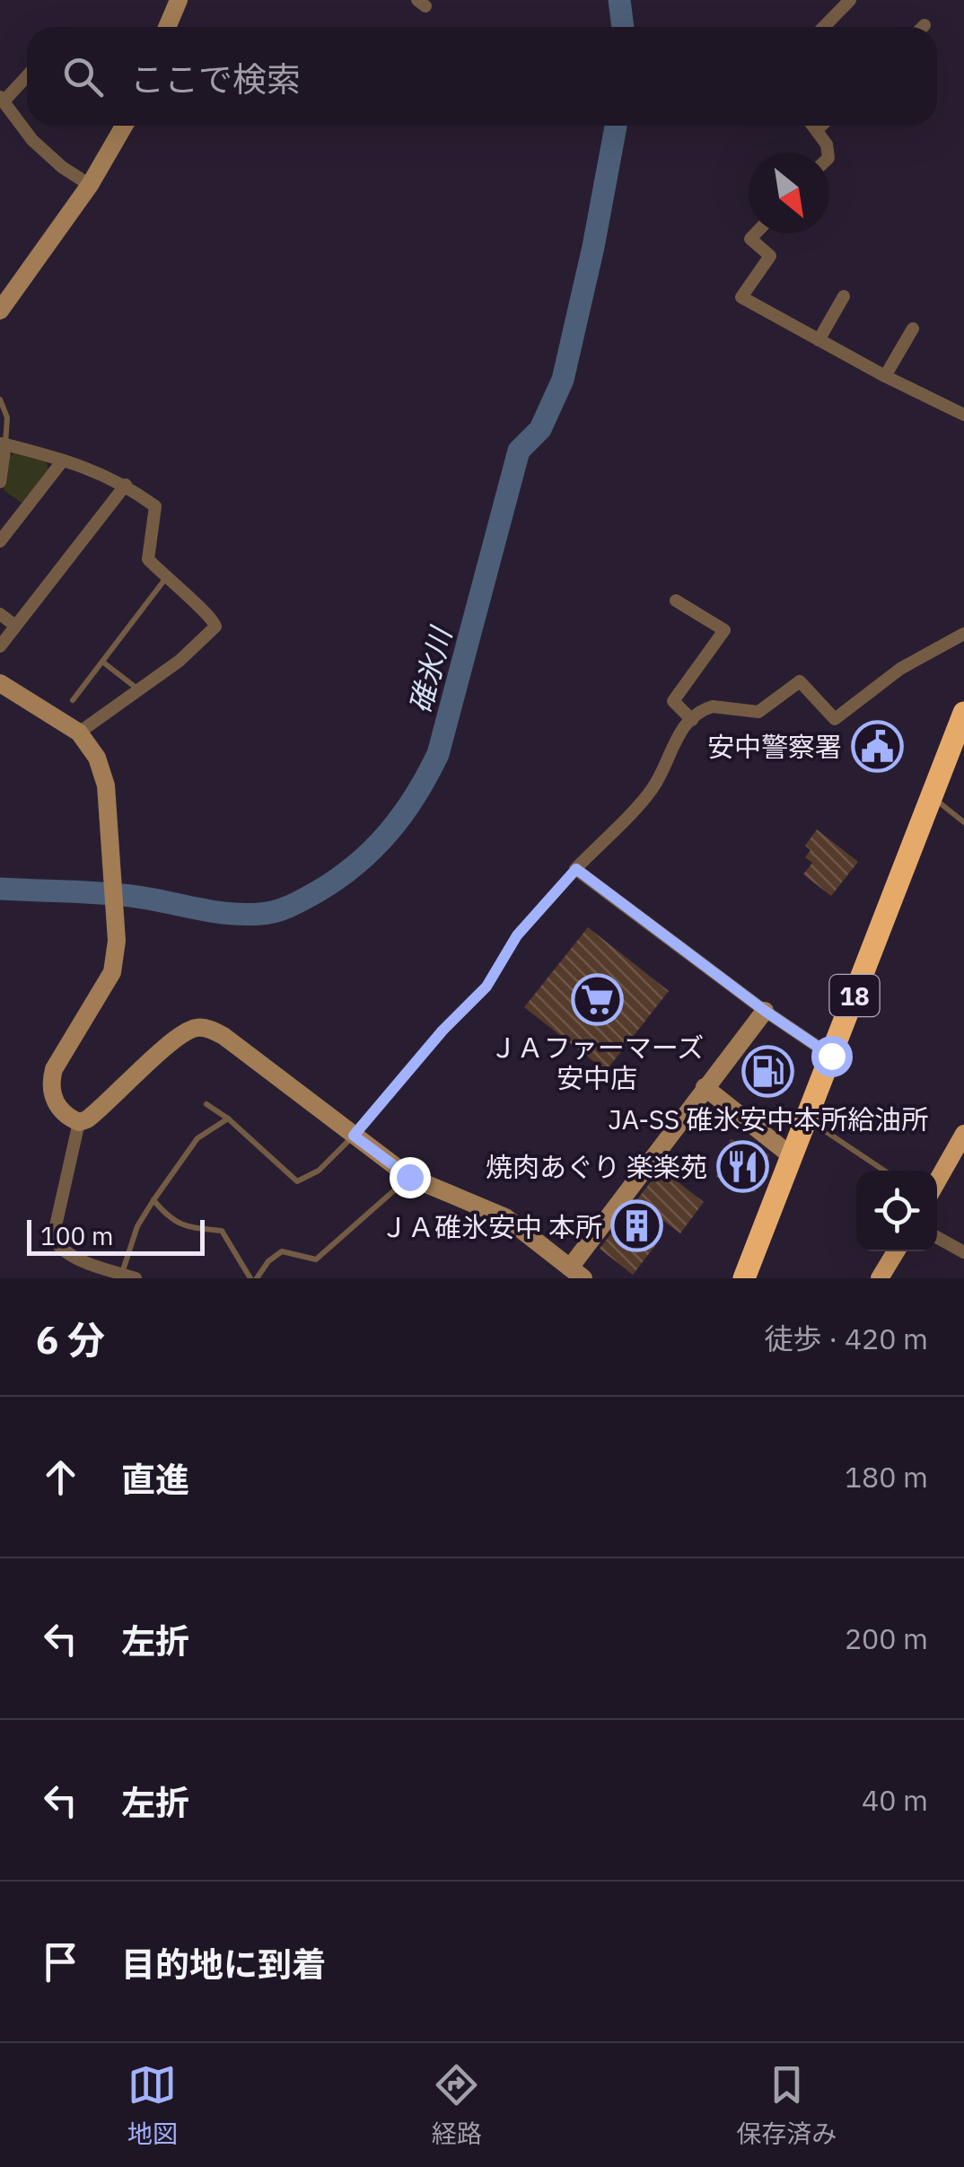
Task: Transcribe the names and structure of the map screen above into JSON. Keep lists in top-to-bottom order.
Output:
{
  "streets": {
    "highway": ["18"]
  },
  "water": ["碓氷川"],
  "places": {
    "public building": ["安中警察署"],
    "supermarket": ["ＪＡファーマーズ 安中店"],
    "fuel station": ["JA-SS 碓氷安中本所給油所"],
    "restaurant": ["焼肉あぐり 楽楽苑"],
    "building": ["ＪＡ碓氷安中 本所"]
  },
  "scale_bar": "100 m",
  "north": "bottom right",
  "page": {
    "search": "ここで検索",
    "scale": "100 m",
    "heading": ["6 分", "徒歩 · 420 m"],
    "list": [
      ["直進", "180 m"],
      ["左折", "200 m"],
      ["左折", "40 m"],
      "目的地に到着"
    ],
    "nav": ["地図", "経路", "保存済み"]
  }
}
